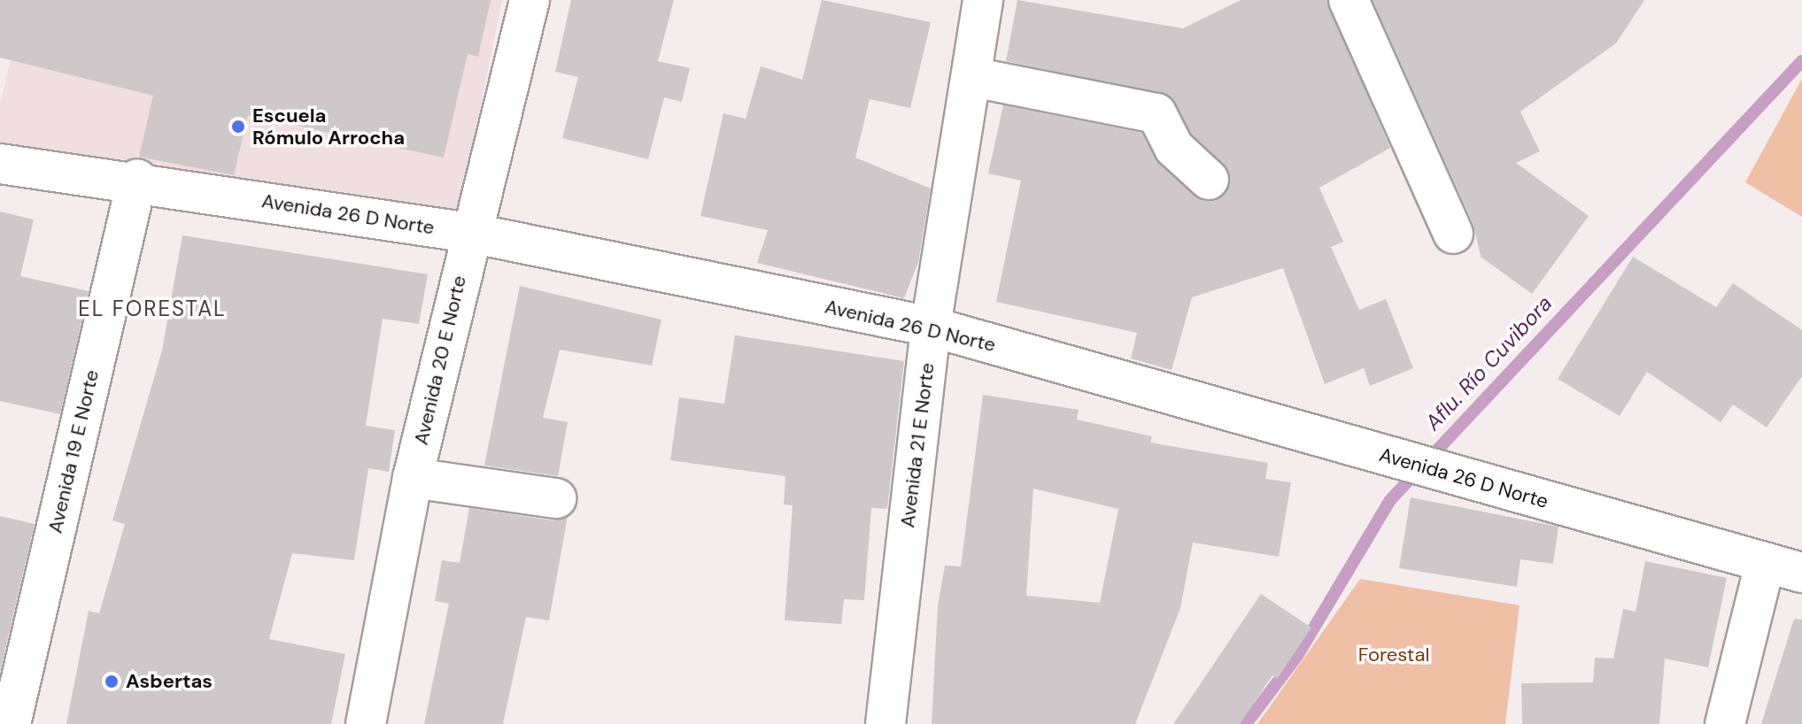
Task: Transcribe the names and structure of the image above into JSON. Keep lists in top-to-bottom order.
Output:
{
  "streets": {
    "street": [
      "Avenida 26 D Norte",
      "Avenida 20 E Norte",
      "Avenida 21 E Norte",
      "Avenida 19 E Norte"
    ]
  },
  "crossings": [
    ["Avenida 26 D Norte", "Avenida 20 E Norte"],
    ["Avenida 26 D Norte", "Avenida 21 E Norte"],
    ["Avenida 26 D Norte", "Avenida 19 E Norte"]
  ],
  "districts": ["EL FORESTAL"],
  "water": ["Aflu. Río Cuvibora"],
  "parks": ["Forestal"],
  "places": ["Escuela Rómulo Arrocha", "Asbertas"]
}
